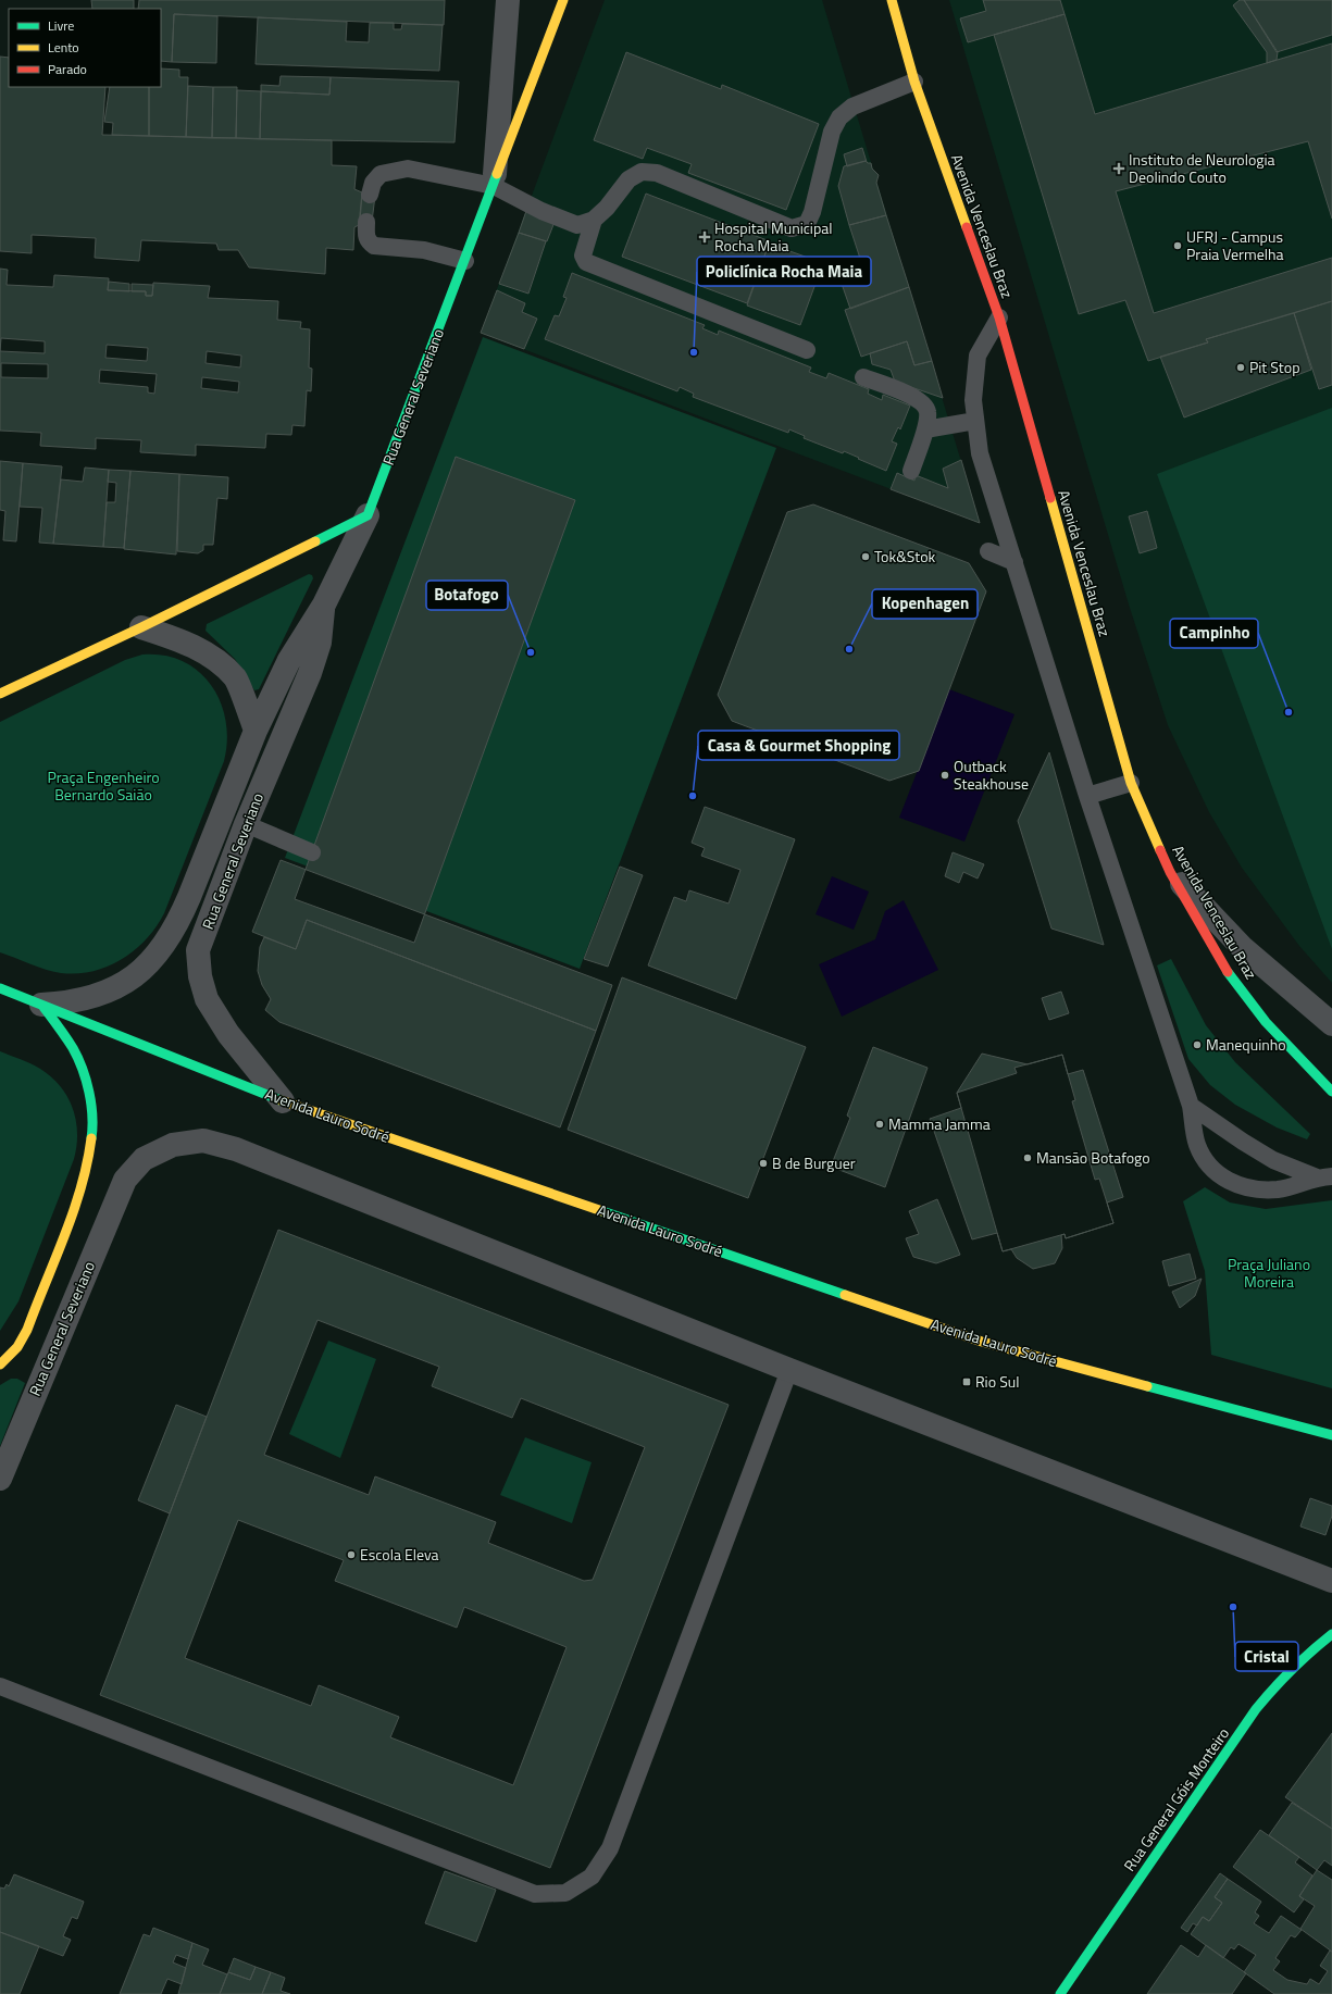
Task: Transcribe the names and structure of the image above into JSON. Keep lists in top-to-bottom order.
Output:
{
  "streets": {
    "main road": [
      "Avenida Venceslau Braz",
      "Rua General Severiano",
      "Avenida Lauro Sodré",
      "Rua General Góis Monteiro"
    ]
  },
  "crossings": [
    ["Rua General Severiano", "Avenida Lauro Sodré"]
  ],
  "parks": ["Praça Engenheiro Bernardo Saião", "Praça Juliano Moreira"],
  "places": {
    "health": ["Instituto de Neurologia Deolindo Couto", "Hospital Municipal Rocha Maia"],
    "other": [
      "UFRJ - Campus Praia Vermelha",
      "Policlínica Rocha Maia",
      "Pit Stop",
      "Tok&Stok",
      "Kopenhagen",
      "Botafogo",
      "Campinho",
      "Outback Steakhouse",
      "Casa & Gourmet Shopping",
      "Manequinho",
      "Mamma Jamma",
      "Mansão Botafogo",
      "B de Burguer",
      "Escola Eleva",
      "Cristal"
    ],
    "transit": ["Rio Sul"]
  },
  "legend": ["Livre", "Lento", "Parado"]
}
